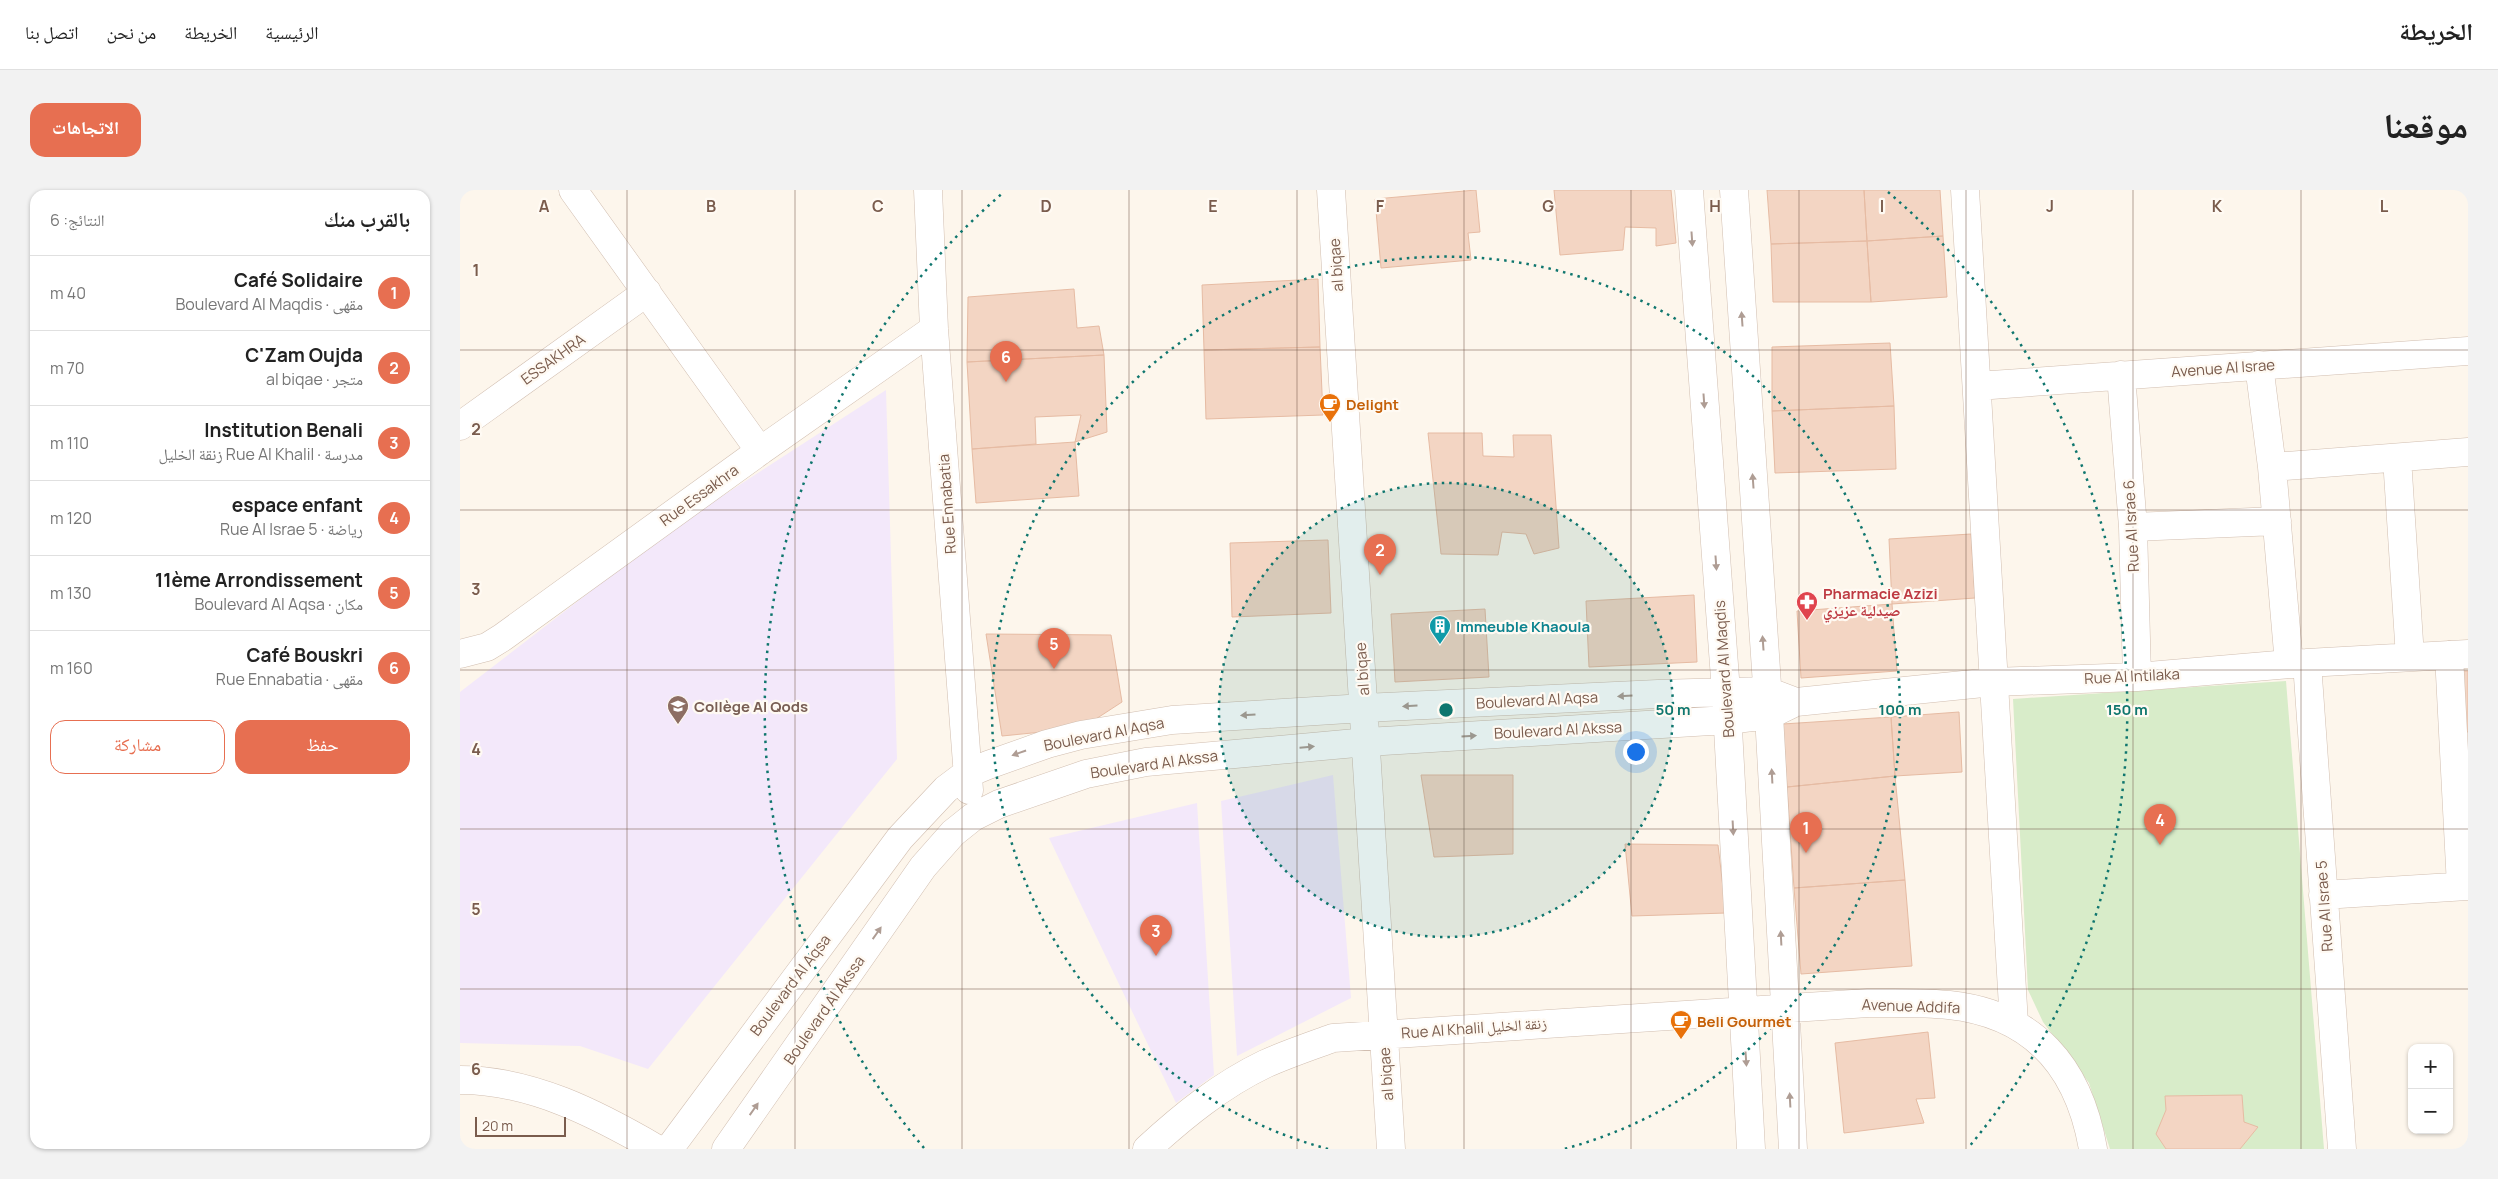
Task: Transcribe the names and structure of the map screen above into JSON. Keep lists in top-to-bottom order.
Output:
{
  "streets": {
    "street": [
      "al biqae",
      "ESSAKHRA",
      "Avenue Al Israe",
      "Rue Essakhra",
      "Rue Ennabatia",
      "Rue Al Israe 6",
      "Boulevard Al Maqdis",
      "Rue Al Intilaka",
      "Boulevard Al Aqsa",
      "Boulevard Al Akssa",
      "Rue Al Israe 5",
      "Avenue Addifa",
      "Rue Al Khalil زنقة الخليل"
    ]
  },
  "crossings": [
    ["al biqae", "Boulevard Al Aqsa"],
    ["al biqae", "Boulevard Al Akssa"],
    ["al biqae", "Rue Al Khalil زنقة الخليل"],
    ["Avenue Al Israe", "Rue Al Israe 6"],
    ["Avenue Al Israe", "Rue Al Israe 5"],
    ["Rue Essakhra", "Rue Ennabatia"],
    ["Rue Ennabatia", "Boulevard Al Aqsa"],
    ["Rue Ennabatia", "Boulevard Al Akssa"],
    ["Rue Al Israe 6", "Rue Al Intilaka"],
    ["Boulevard Al Maqdis", "Boulevard Al Aqsa"],
    ["Boulevard Al Maqdis", "Boulevard Al Akssa"],
    ["Boulevard Al Maqdis", "Avenue Addifa"],
    ["Boulevard Al Maqdis", "Rue Al Khalil زنقة الخليل"],
    ["Rue Al Intilaka", "Boulevard Al Aqsa"],
    ["Rue Al Intilaka", "Boulevard Al Akssa"],
    ["Rue Al Intilaka", "Rue Al Israe 5"],
    ["Boulevard Al Aqsa", "Boulevard Al Akssa"],
    ["Avenue Addifa", "Rue Al Khalil زنقة الخليل"]
  ],
  "one_way": ["Boulevard Al Aqsa", "Boulevard Al Akssa"],
  "places": {
    "cafe": ["Delight", "Beli Gourmet"],
    "pharmacy": ["Pharmacie Azizi صيدلية عزيزي"],
    "building": ["Immeuble Khaoula"],
    "school or university": ["Collège Al Qods"]
  },
  "scale_bar": "20 m",
  "page": {
    "header": "الخريطة",
    "nav": [
      "الرئيسية",
      "الخريطة",
      "من نحن",
      "اتصل بنا"
    ],
    "title": "موقعنا",
    "buttons": [
      "الاتجاهات",
      ["حفظ", "مشاركة"]
    ],
    "heading": ["بالقرب منك", "النتائج: 6"],
    "list": [
      {
        "mark": "1",
        "name": "Café Solidaire",
        "note": "مقهى · Boulevard Al Maqdis",
        "value": "40 m"
      },
      {
        "mark": "2",
        "name": "C'Zam Oujda",
        "note": "متجر · al biqae",
        "value": "70 m"
      },
      {
        "mark": "3",
        "name": "Institution Benali",
        "note": "مدرسة · Rue Al Khalil زنقة الخليل",
        "value": "110 m"
      },
      {
        "mark": "4",
        "name": "espace enfant",
        "note": "رياضة · Rue Al Israe 5",
        "value": "120 m"
      },
      {
        "mark": "5",
        "name": "11ème Arrondissement",
        "note": "مكان · Boulevard Al Aqsa",
        "value": "130 m"
      },
      {
        "mark": "6",
        "name": "Café Bouskri",
        "note": "مقهى · Rue Ennabatia",
        "value": "160 m"
      }
    ],
    "pins": [
      "6",
      "2",
      "5",
      "4",
      "1",
      "3"
    ],
    "map_buttons": ["+", "−"],
    "scale": "20 m"
  },
  "grid": {
    "columns": [
      "A",
      "B",
      "C",
      "D",
      "E",
      "F",
      "G",
      "H",
      "I",
      "J",
      "K",
      "L"
    ],
    "rows": [
      "1",
      "2",
      "3",
      "4",
      "5",
      "6"
    ]
  },
  "rings": ["50 m", "100 m", "150 m"]
}
